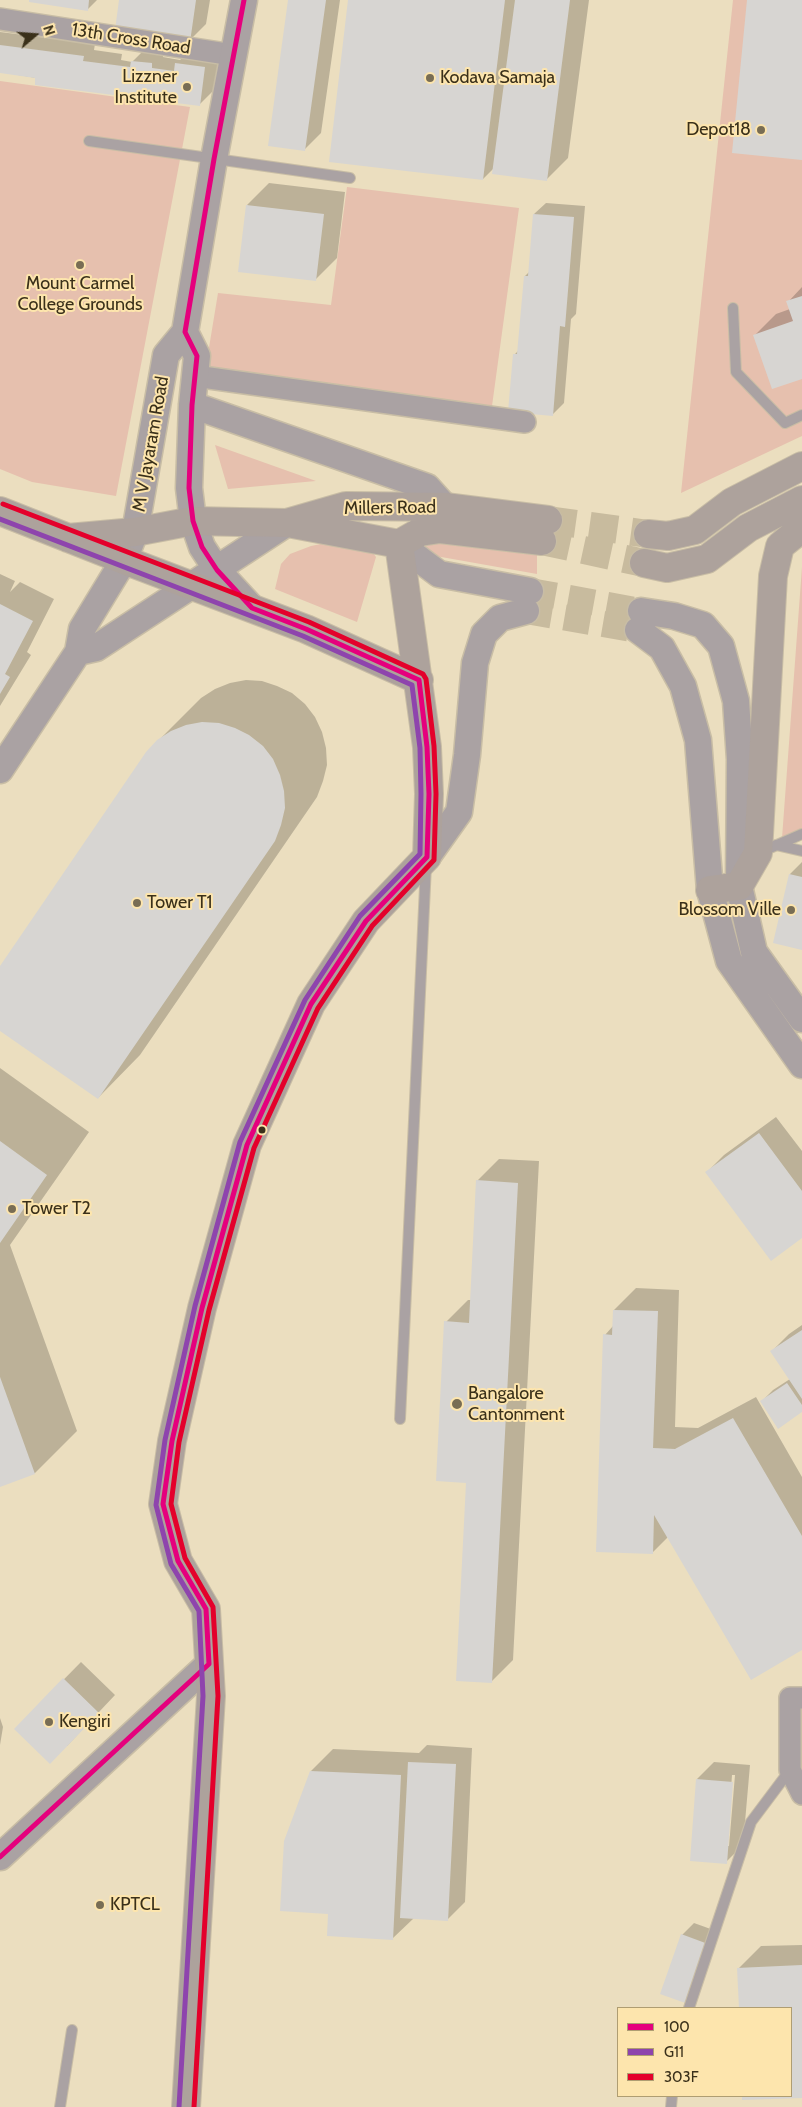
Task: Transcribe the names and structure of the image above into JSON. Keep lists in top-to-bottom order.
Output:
{
  "streets": {
    "main road": ["Millers Road"],
    "street": ["13th Cross Road", "M V Jayaram Road"]
  },
  "crossings": [
    ["M V Jayaram Road", "Millers Road"]
  ],
  "places": [
    "Kodava Samaja",
    "Lizzner Institute",
    "Depot18",
    "Mount Carmel College Grounds",
    "Tower T1",
    "Blossom Ville",
    "Tower T2",
    "Bangalore Cantonment",
    "Kengiri",
    "KPTCL"
  ],
  "lines": ["transit line 100", "transit line 303F", "transit line G11"],
  "legend": ["100", "G11", "303F"],
  "north": "right"
}
